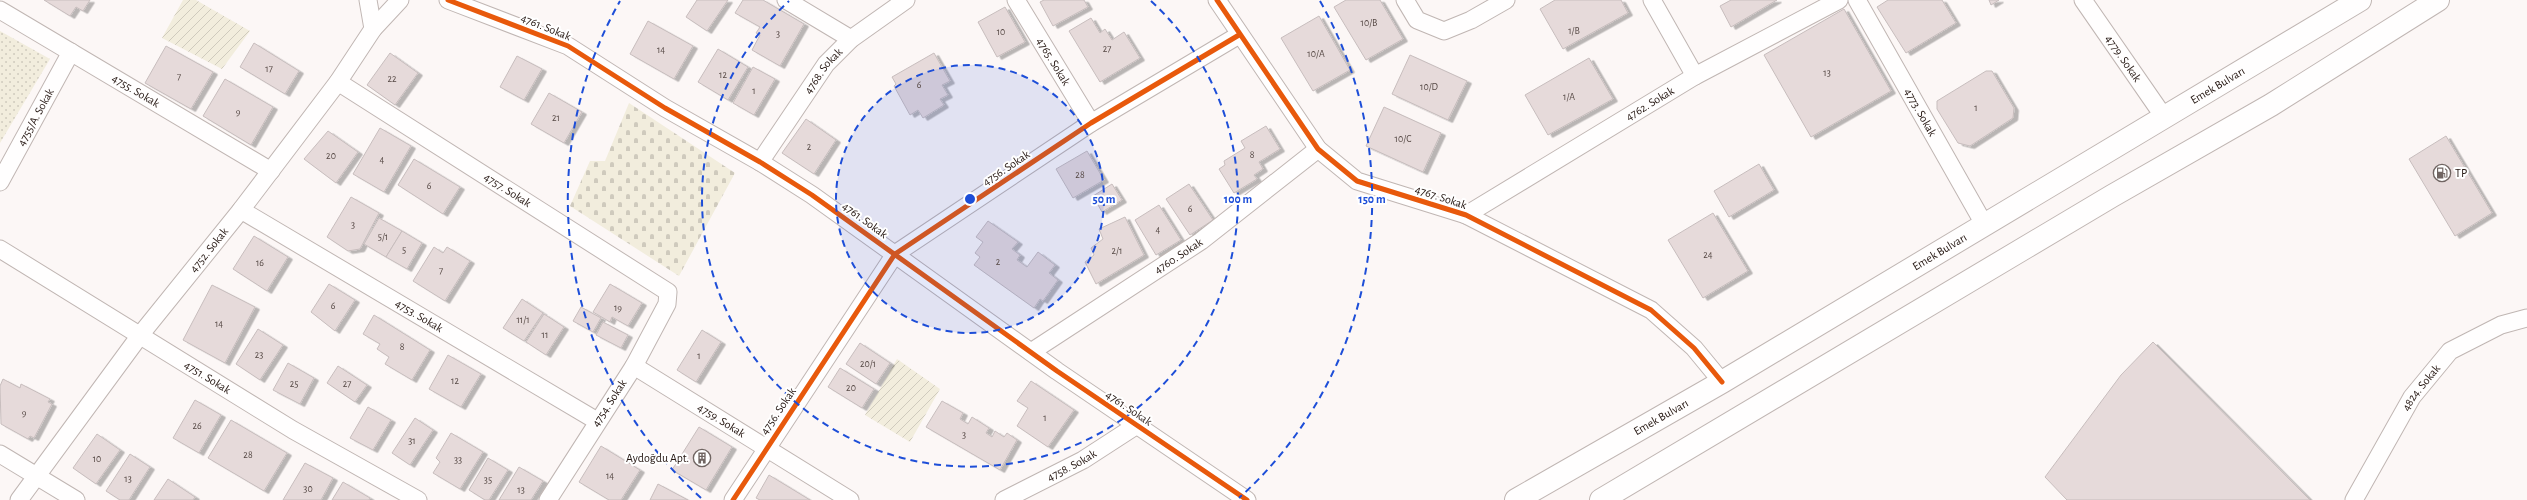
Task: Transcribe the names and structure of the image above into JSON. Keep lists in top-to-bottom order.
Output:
{
  "streets": {
    "highway": ["Emek Bulvarı"],
    "street": [
      "4761. Sokak",
      "4779. Sokak",
      "4765. Sokak",
      "4768. Sokak",
      "4755. Sokak",
      "4762. Sokak",
      "4773. Sokak",
      "4755/A. Sokak",
      "4756. Sokak",
      "4757. Sokak",
      "4767. Sokak",
      "4752. Sokak",
      "4760. Sokak",
      "4753. Sokak",
      "4751. Sokak",
      "4824. Sokak",
      "4754. Sokak",
      "4759. Sokak",
      "4758. Sokak"
    ]
  },
  "crossings": [
    ["4761. Sokak", "4768. Sokak"],
    ["4761. Sokak", "4756. Sokak"],
    ["4761. Sokak", "4760. Sokak"],
    ["4761. Sokak", "4758. Sokak"],
    ["4779. Sokak", "Emek Bulvarı"],
    ["4765. Sokak", "4756. Sokak"],
    ["Emek Bulvarı", "4773. Sokak"],
    ["Emek Bulvarı", "4767. Sokak"],
    ["4755. Sokak", "4755/A. Sokak"],
    ["4755. Sokak", "4752. Sokak"],
    ["4762. Sokak", "4767. Sokak"],
    ["4756. Sokak", "4767. Sokak"],
    ["4756. Sokak", "4759. Sokak"],
    ["4757. Sokak", "4752. Sokak"],
    ["4757. Sokak", "4754. Sokak"],
    ["4767. Sokak", "4760. Sokak"],
    ["4752. Sokak", "4753. Sokak"],
    ["4752. Sokak", "4751. Sokak"],
    ["4753. Sokak", "4754. Sokak"],
    ["4754. Sokak", "4759. Sokak"]
  ],
  "places": {
    "fuel station": ["TP"],
    "building": ["Aydoğdu Apt."]
  },
  "house_numbers": [
    "10/B",
    "1/B",
    "10",
    "3",
    "27",
    "14",
    "10/A",
    "17",
    "13",
    "12",
    "7",
    "22",
    "6",
    "10/D",
    "1",
    "1/A",
    "1",
    "9",
    "21",
    "10/C",
    "2",
    "8",
    "20",
    "4",
    "28",
    "6",
    "6",
    "3",
    "4",
    "5/1",
    "5",
    "2/1",
    "24",
    "2",
    "16",
    "7",
    "6",
    "19",
    "11/1",
    "14",
    "11",
    "8",
    "23",
    "1",
    "20/1",
    "12",
    "25",
    "27",
    "20",
    "9",
    "1",
    "26",
    "3",
    "31",
    "28",
    "10",
    "33",
    "14",
    "13",
    "35",
    "30",
    "13"
  ],
  "rings": ["50 m", "100 m", "150 m"]
}
